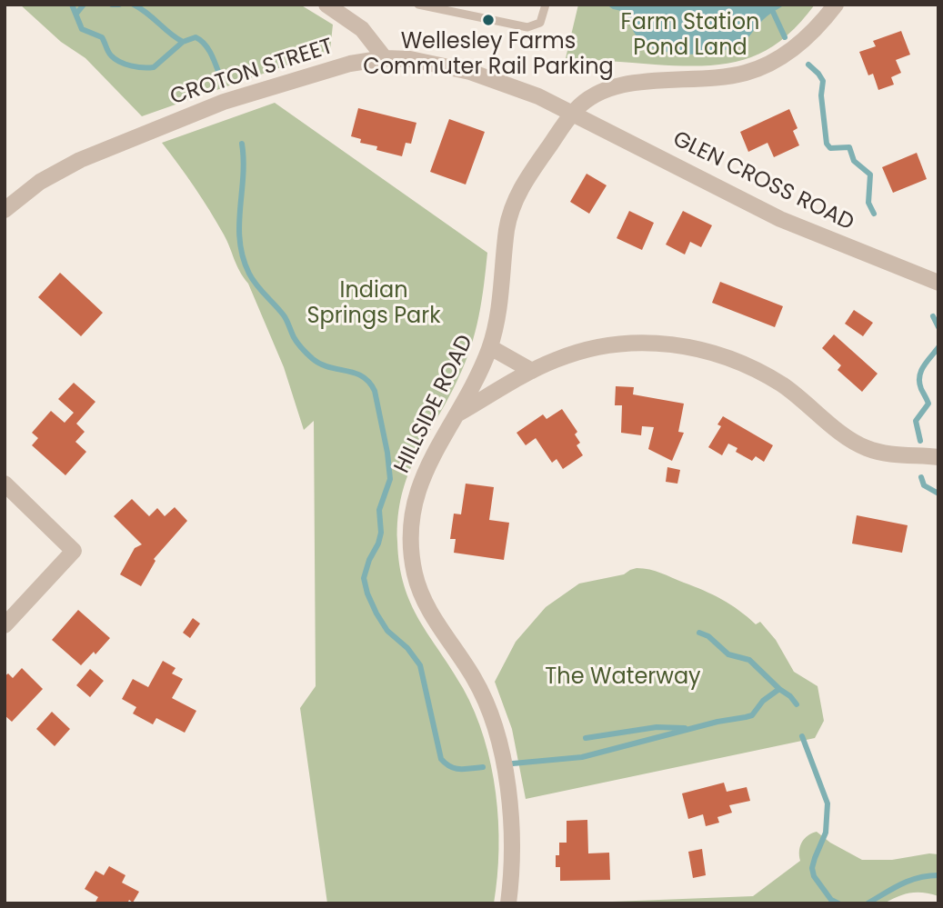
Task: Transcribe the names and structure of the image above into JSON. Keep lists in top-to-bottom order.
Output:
{
  "streets": {
    "street": ["CROTON STREET", "GLEN CROSS ROAD", "HILLSIDE ROAD"]
  },
  "crossings": [
    ["CROTON STREET", "GLEN CROSS ROAD"],
    ["CROTON STREET", "HILLSIDE ROAD"],
    ["GLEN CROSS ROAD", "HILLSIDE ROAD"]
  ],
  "parks": ["Farm Station Pond Land", "Indian Springs Park", "The Waterway"],
  "places": ["Wellesley Farms Commuter Rail Parking"]
}
